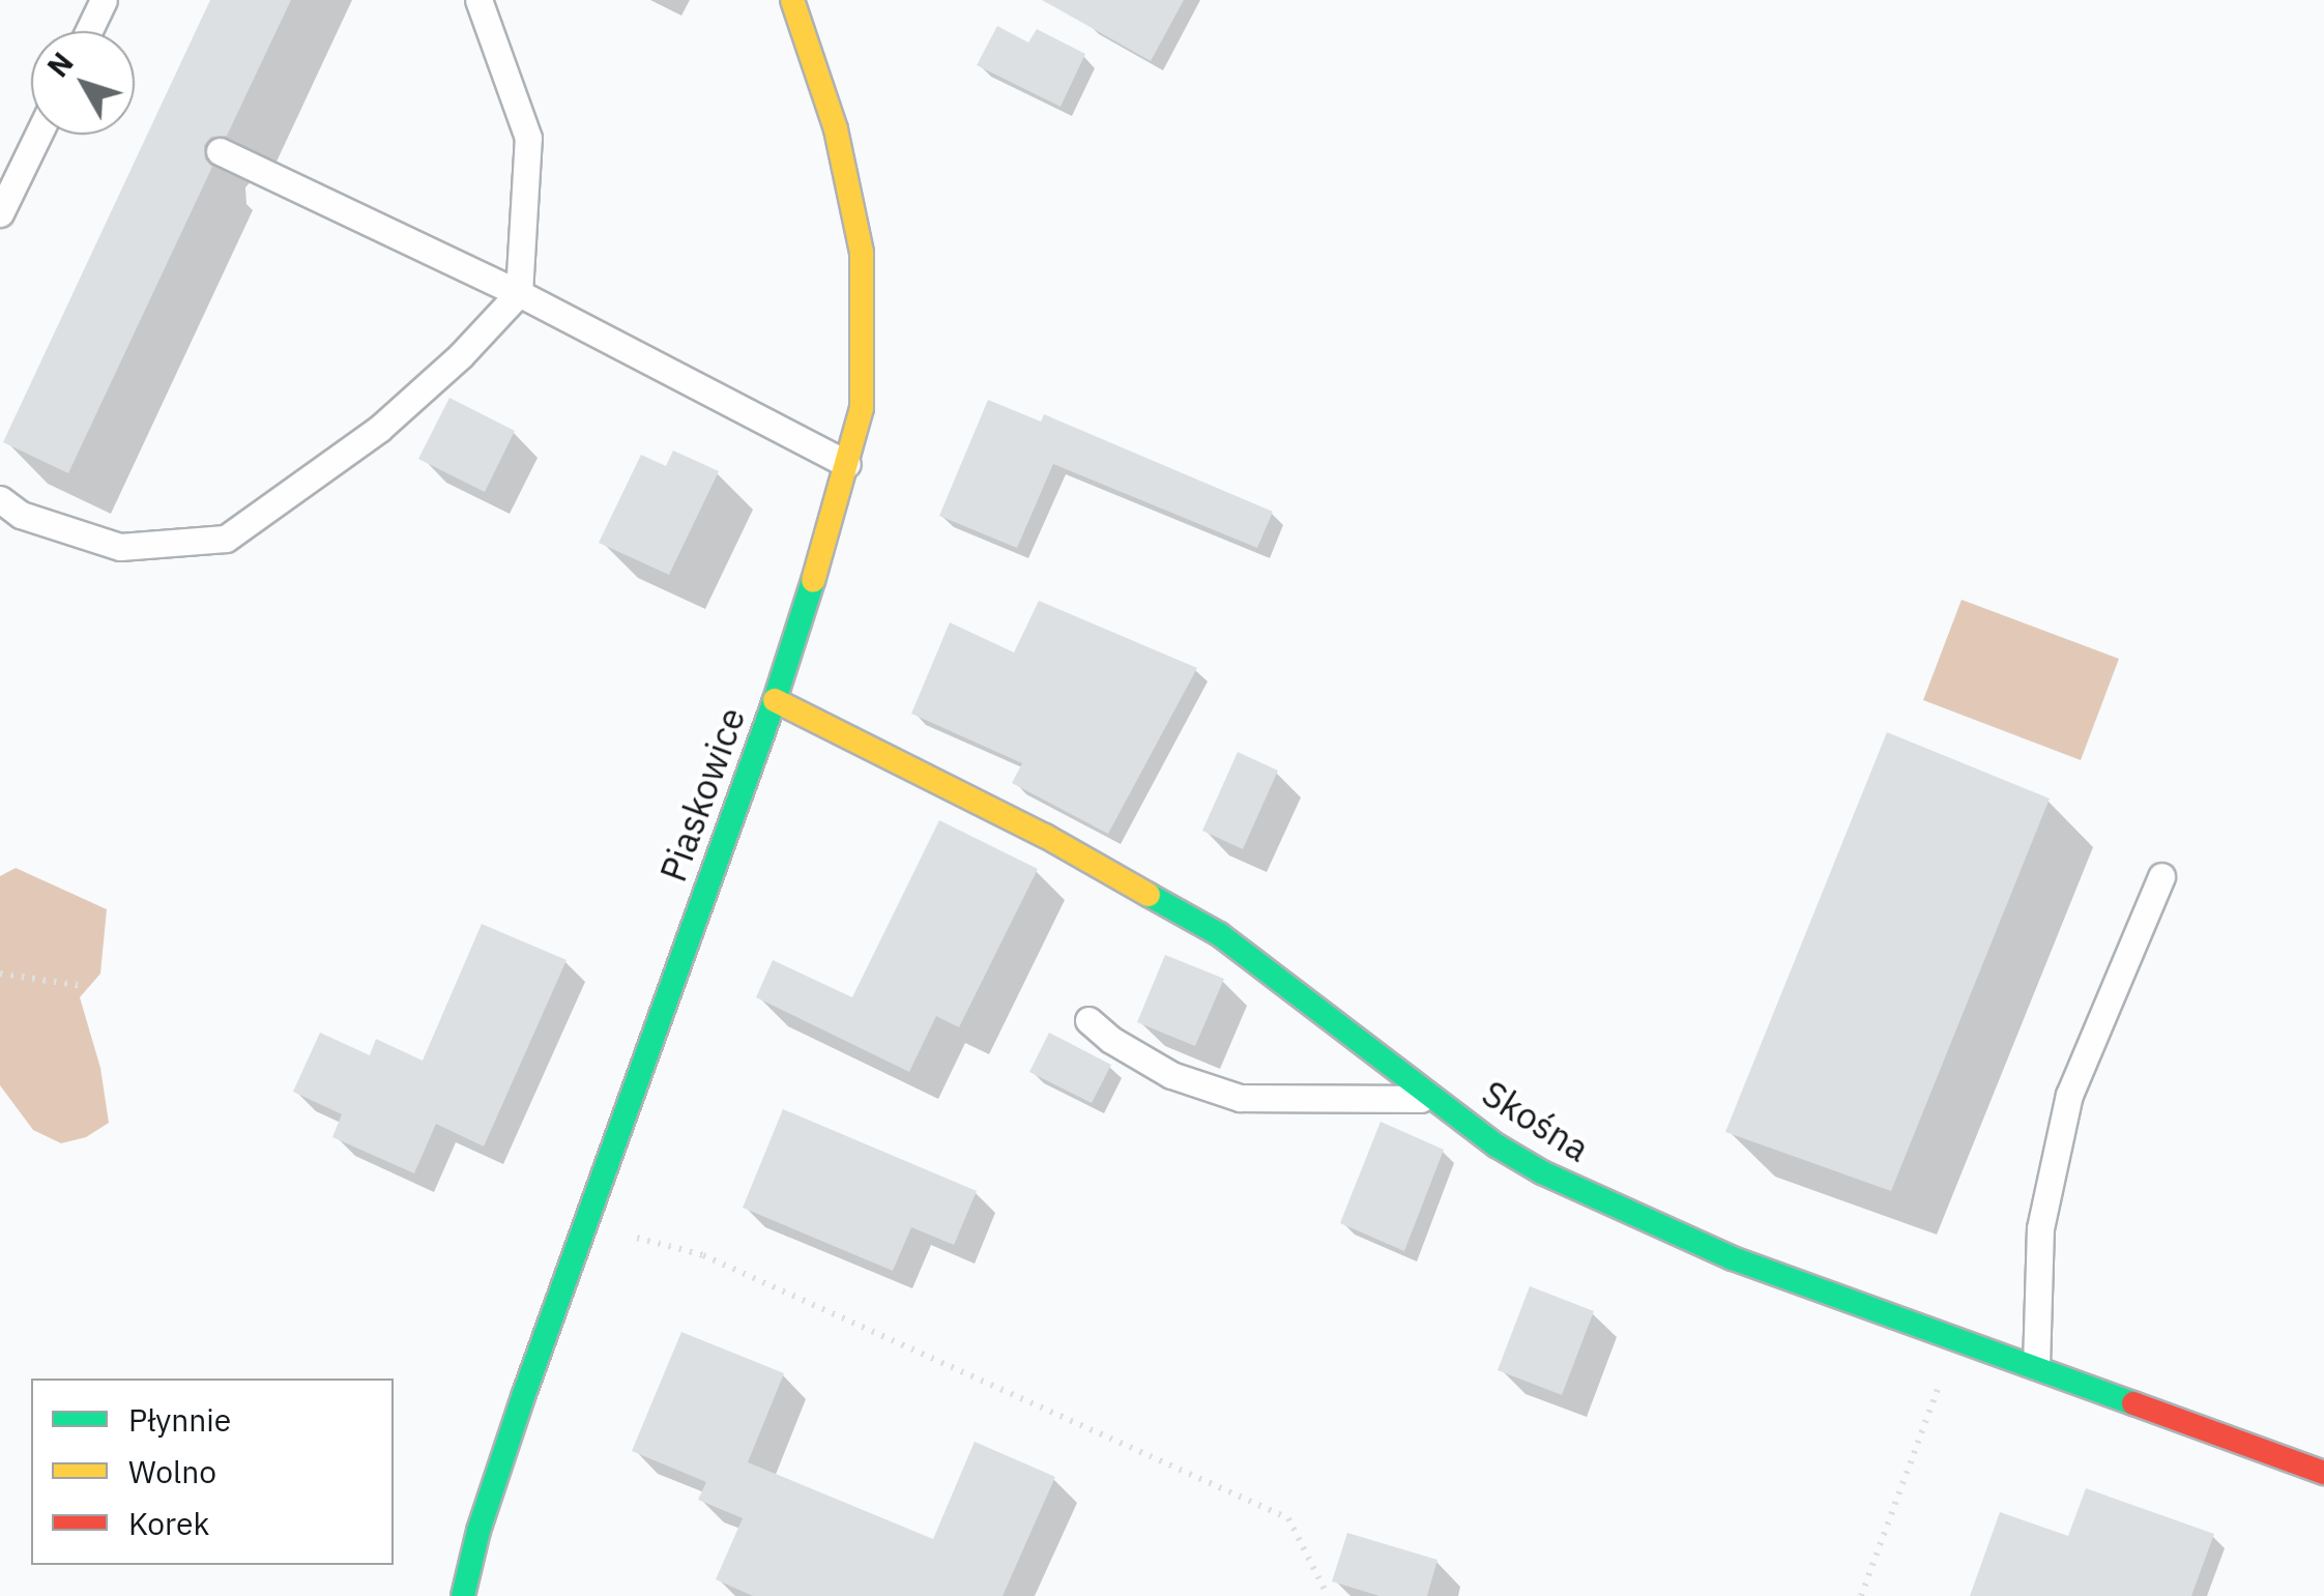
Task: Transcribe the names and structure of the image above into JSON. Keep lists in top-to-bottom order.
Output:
{
  "streets": {
    "street": ["Piaskowice", "Skośna"]
  },
  "crossings": [
    ["Piaskowice", "Skośna"]
  ],
  "legend": ["Płynnie", "Wolno", "Korek"],
  "north": "top left"
}
